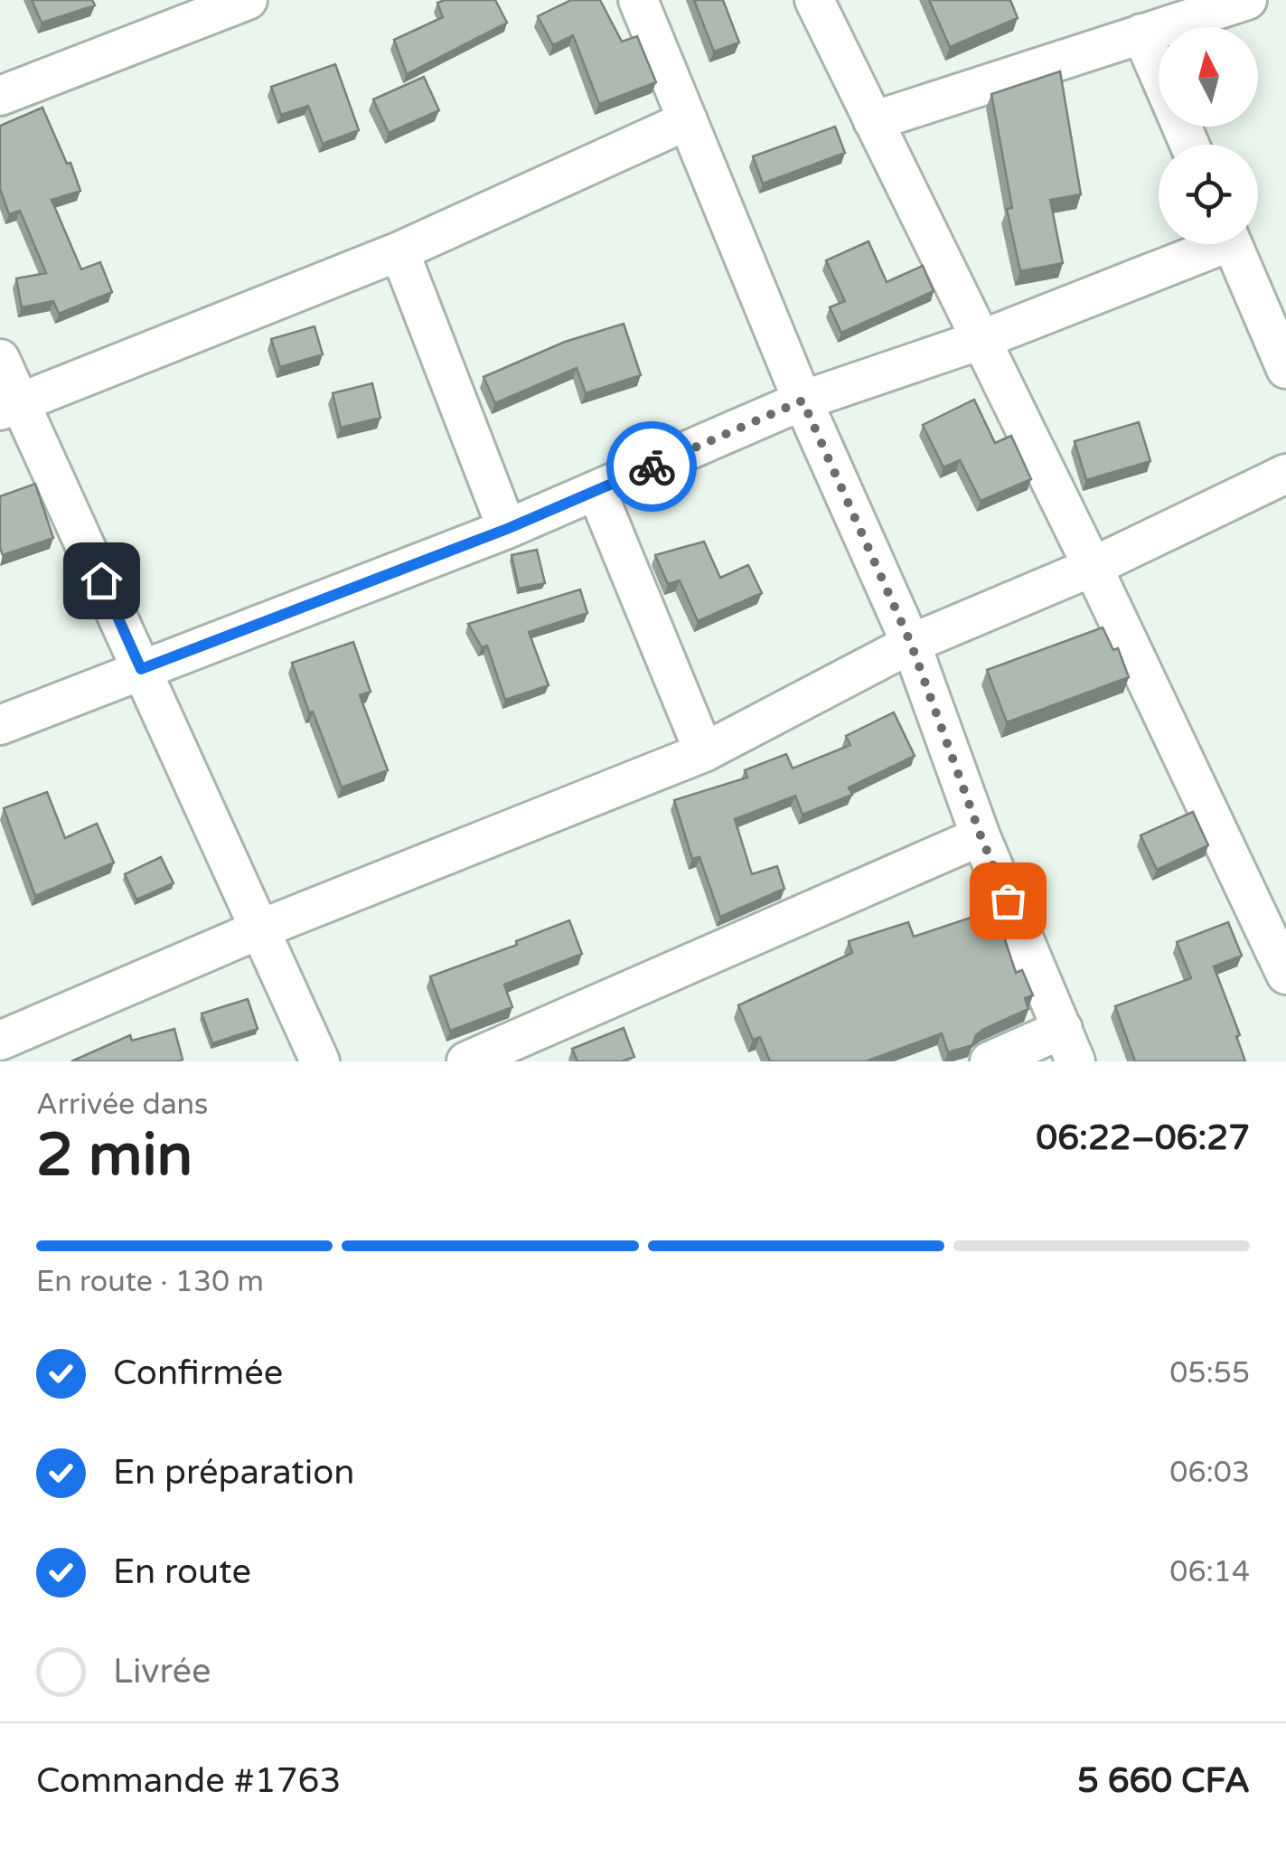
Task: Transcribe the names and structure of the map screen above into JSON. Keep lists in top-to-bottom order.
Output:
{
  "north": "top",
  "page": {
    "heading": ["2 min", "Arrivée dans", "06:22–06:27"],
    "panel": ["Commande #1763", "5 660 CFA"],
    "bar": "En route · 130 m",
    "list": [
      ["Confirmée", "05:55"],
      ["En préparation", "06:03"],
      ["En route", "06:14"],
      "Livrée"
    ]
  }
}
